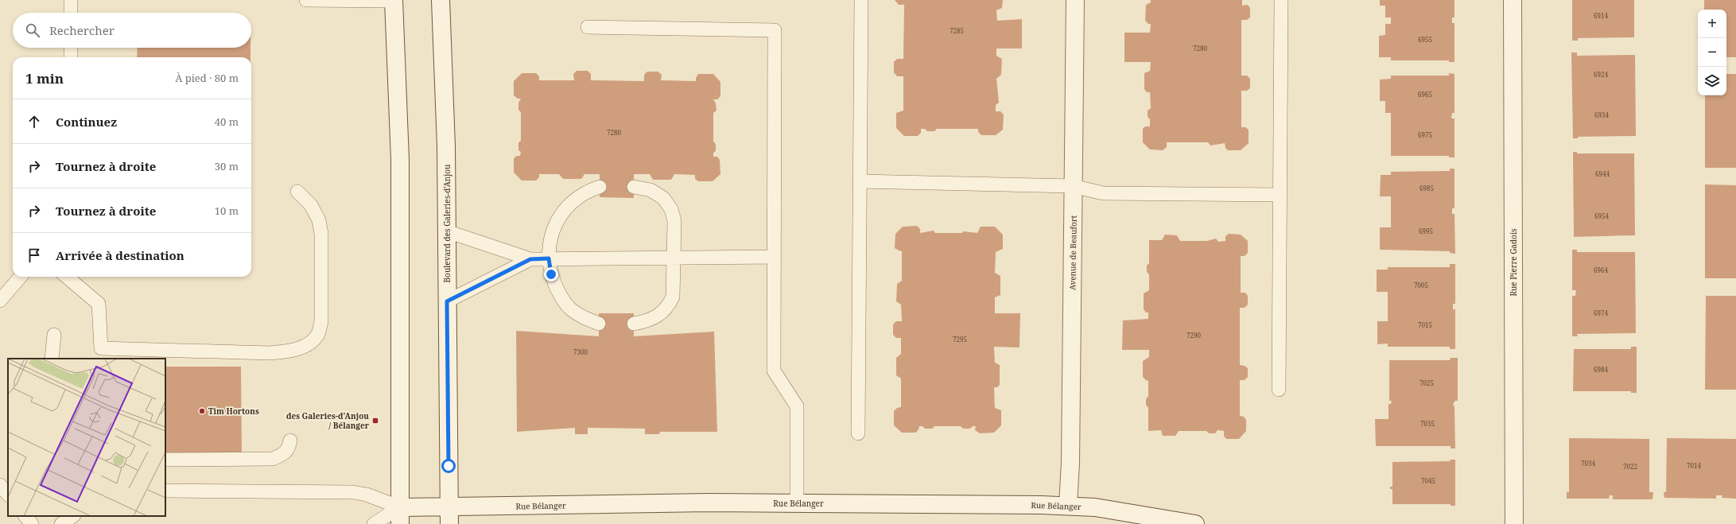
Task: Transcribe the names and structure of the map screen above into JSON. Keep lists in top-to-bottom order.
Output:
{
  "streets": {
    "street": [
      "Boulevard des Galeries-d'Anjou",
      "Avenue de Beaufort",
      "Rue Pierre Gadois",
      "Rue Bélanger"
    ]
  },
  "crossings": [
    ["Boulevard des Galeries-d'Anjou", "Rue Bélanger"],
    ["Avenue de Beaufort", "Rue Bélanger"]
  ],
  "places": {
    "other": ["Tim Hortons"],
    "transit": ["des Galeries-d'Anjou / Bélanger"]
  },
  "house_numbers": [
    "6914",
    "7285",
    "6955",
    "7280",
    "6924",
    "6965",
    "6934",
    "7280",
    "6975",
    "6944",
    "6985",
    "6954",
    "6995",
    "6964",
    "7005",
    "6974",
    "7015",
    "7290",
    "7295",
    "7300",
    "6984",
    "7025",
    "7035",
    "7034",
    "7014",
    "7022",
    "7045"
  ],
  "page": {
    "map_buttons": ["+", "−"],
    "search": "Rechercher",
    "heading": ["1 min", "À pied · 80 m"],
    "list": [
      ["Continuez", "40 m"],
      ["Tournez à droite", "30 m"],
      ["Tournez à droite", "10 m"],
      "Arrivée à destination"
    ]
  }
}
